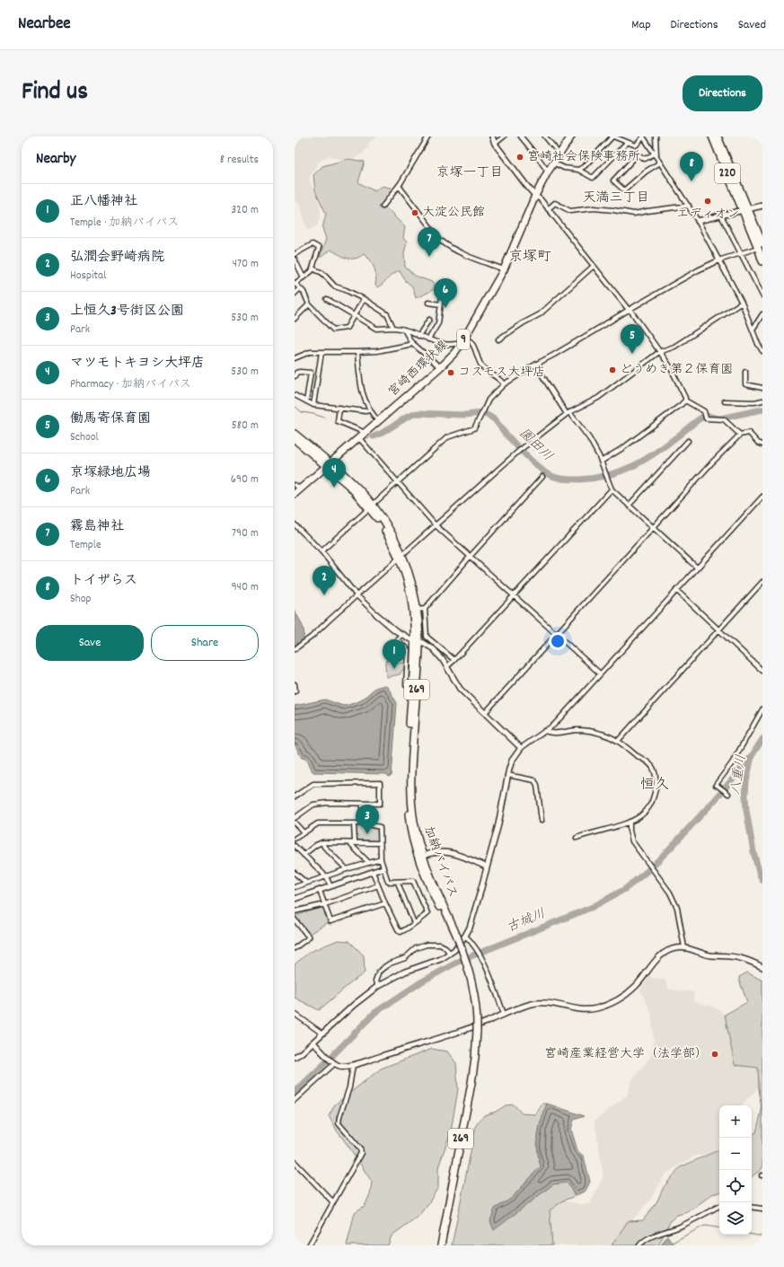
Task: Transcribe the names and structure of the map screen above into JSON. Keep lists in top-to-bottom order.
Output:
{
  "streets": {
    "main road": [
      "220",
      "9",
      "宮崎西環状線",
      "269",
      "加納バイパス"
    ]
  },
  "crossings": [
    ["宮崎西環状線", "269"],
    ["宮崎西環状線", "加納バイパス"],
    ["269", "加納バイパス"]
  ],
  "districts": [
    "京塚一丁目",
    "天満三丁目",
    "京塚町",
    "恒久"
  ],
  "water": ["園田川", "八重川", "古城川"],
  "places": [
    "宮崎社会保険事務所",
    "エディオン",
    "大淀公民館",
    "どうめき第２保育園",
    "コスモス大坪店",
    "宮崎産業経営大学（法学部）"
  ],
  "page": {
    "header": "Nearbee",
    "nav": ["Map", "Directions", "Saved"],
    "title": "Find us",
    "buttons": [
      "Directions",
      ["Save", "Share"]
    ],
    "heading": ["Nearby", "8 results"],
    "pins": [
      "8",
      "7",
      "6",
      "5",
      "4",
      "2",
      "1",
      "3"
    ],
    "list": [
      {
        "mark": "1",
        "name": "正八幡神社",
        "note": "Temple · 加納バイパス",
        "value": "320 m"
      },
      {
        "mark": "2",
        "name": "弘潤会野崎病院",
        "note": "Hospital",
        "value": "470 m"
      },
      {
        "mark": "3",
        "name": "上恒久3号街区公園",
        "note": "Park",
        "value": "530 m"
      },
      {
        "mark": "4",
        "name": "マツモトキヨシ大坪店",
        "note": "Pharmacy · 加納バイパス",
        "value": "530 m"
      },
      {
        "mark": "5",
        "name": "働馬寄保育園",
        "note": "School",
        "value": "580 m"
      },
      {
        "mark": "6",
        "name": "京塚緑地広場",
        "note": "Park",
        "value": "690 m"
      },
      {
        "mark": "7",
        "name": "霧島神社",
        "note": "Temple",
        "value": "790 m"
      },
      {
        "mark": "8",
        "name": "トイザらス",
        "note": "Shop",
        "value": "940 m"
      }
    ],
    "map_buttons": ["+", "−"]
  }
}
